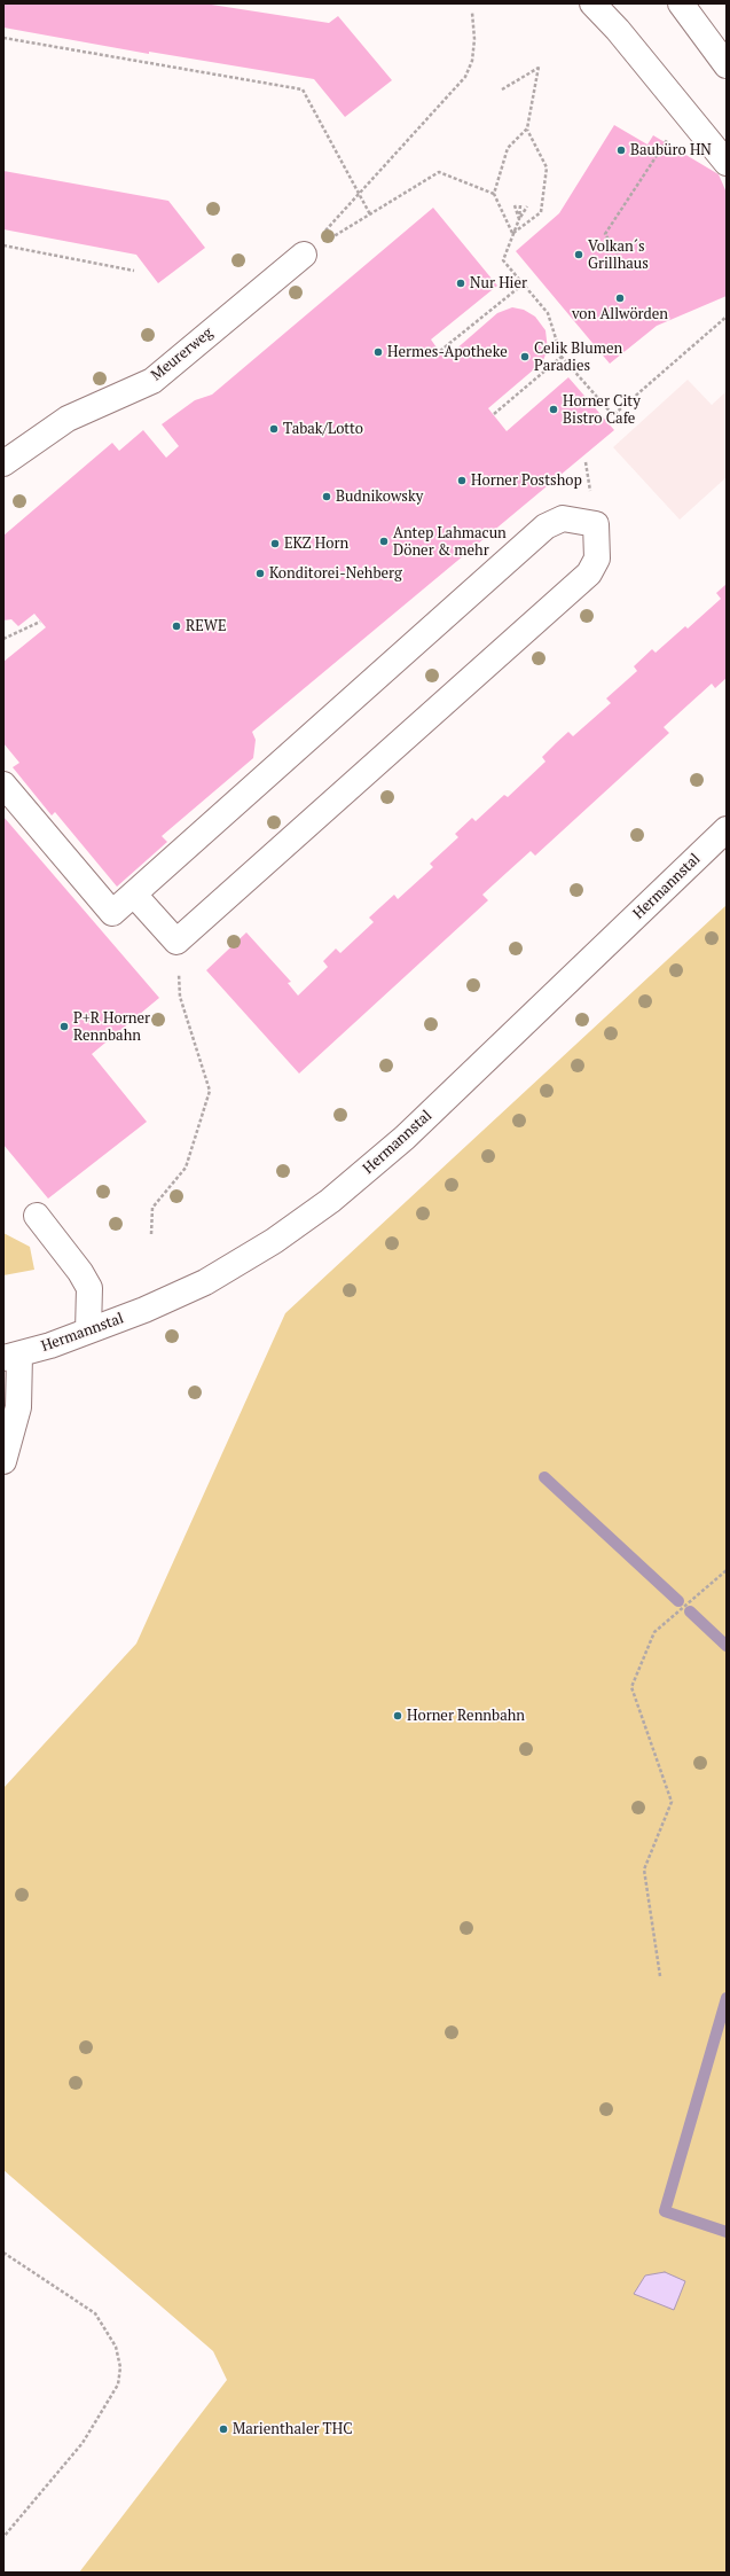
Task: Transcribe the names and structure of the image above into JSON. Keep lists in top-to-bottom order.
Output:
{
  "streets": {
    "street": ["Meurerweg", "Hermannstal"]
  },
  "places": [
    "Baubüro HN",
    "Volkan´s Grillhaus",
    "Nur Hier",
    "von Allwörden",
    "Hermes-Apotheke",
    "Celik Blumen Paradies",
    "Horner City Bistro Cafe",
    "Tabak/Lotto",
    "Horner Postshop",
    "Budnikowsky",
    "Antep Lahmacun Döner & mehr",
    "EKZ Horn",
    "Konditorei-Nehberg",
    "REWE",
    "P+R Horner Rennbahn",
    "Horner Rennbahn",
    "Marienthaler THC"
  ]
}
